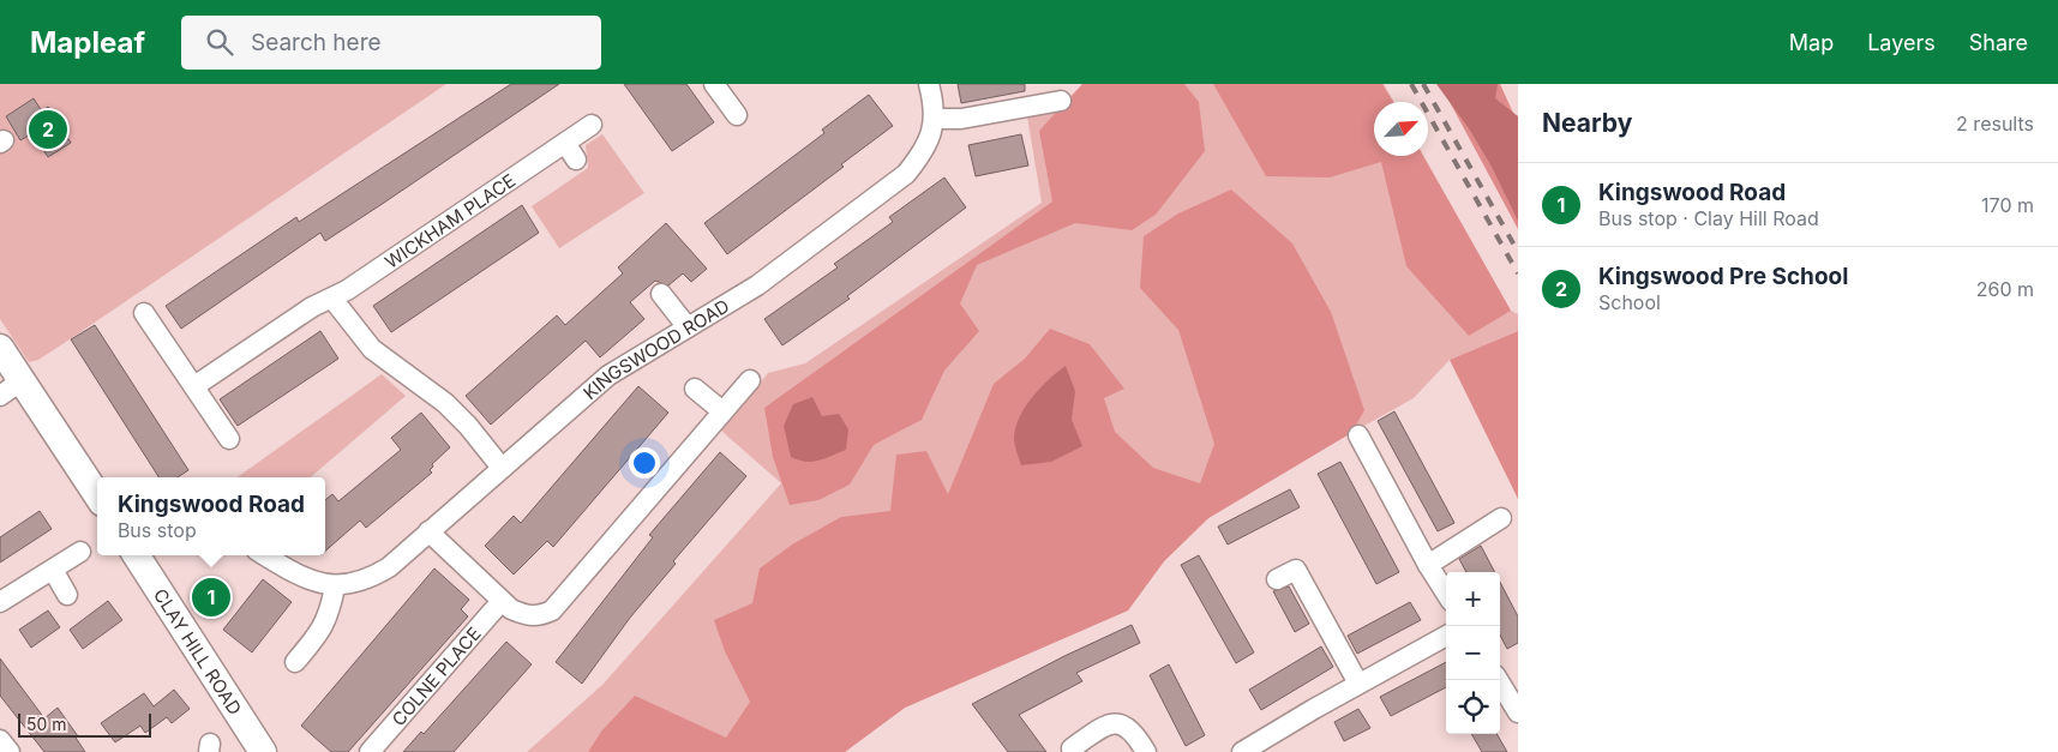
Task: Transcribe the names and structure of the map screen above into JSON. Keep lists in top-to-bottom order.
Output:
{
  "streets": {
    "street": [
      "WICKHAM PLACE",
      "KINGSWOOD ROAD",
      "CLAY HILL ROAD",
      "COLNE PLACE"
    ]
  },
  "scale_bar": "50 m",
  "north": "top right",
  "page": {
    "header": "Mapleaf",
    "search": "Search here",
    "nav": ["Map", "Layers", "Share"],
    "heading": ["Nearby", "2 results"],
    "pins": ["2", "1"],
    "list": [
      {
        "mark": "1",
        "name": "Kingswood Road",
        "note": "Bus stop · Clay Hill Road",
        "value": "170 m"
      },
      {
        "mark": "2",
        "name": "Kingswood Pre School",
        "note": "School",
        "value": "260 m"
      }
    ],
    "popup": ["Kingswood Road", "Bus stop"],
    "map_buttons": ["+", "−"],
    "scale": "50 m"
  }
}
